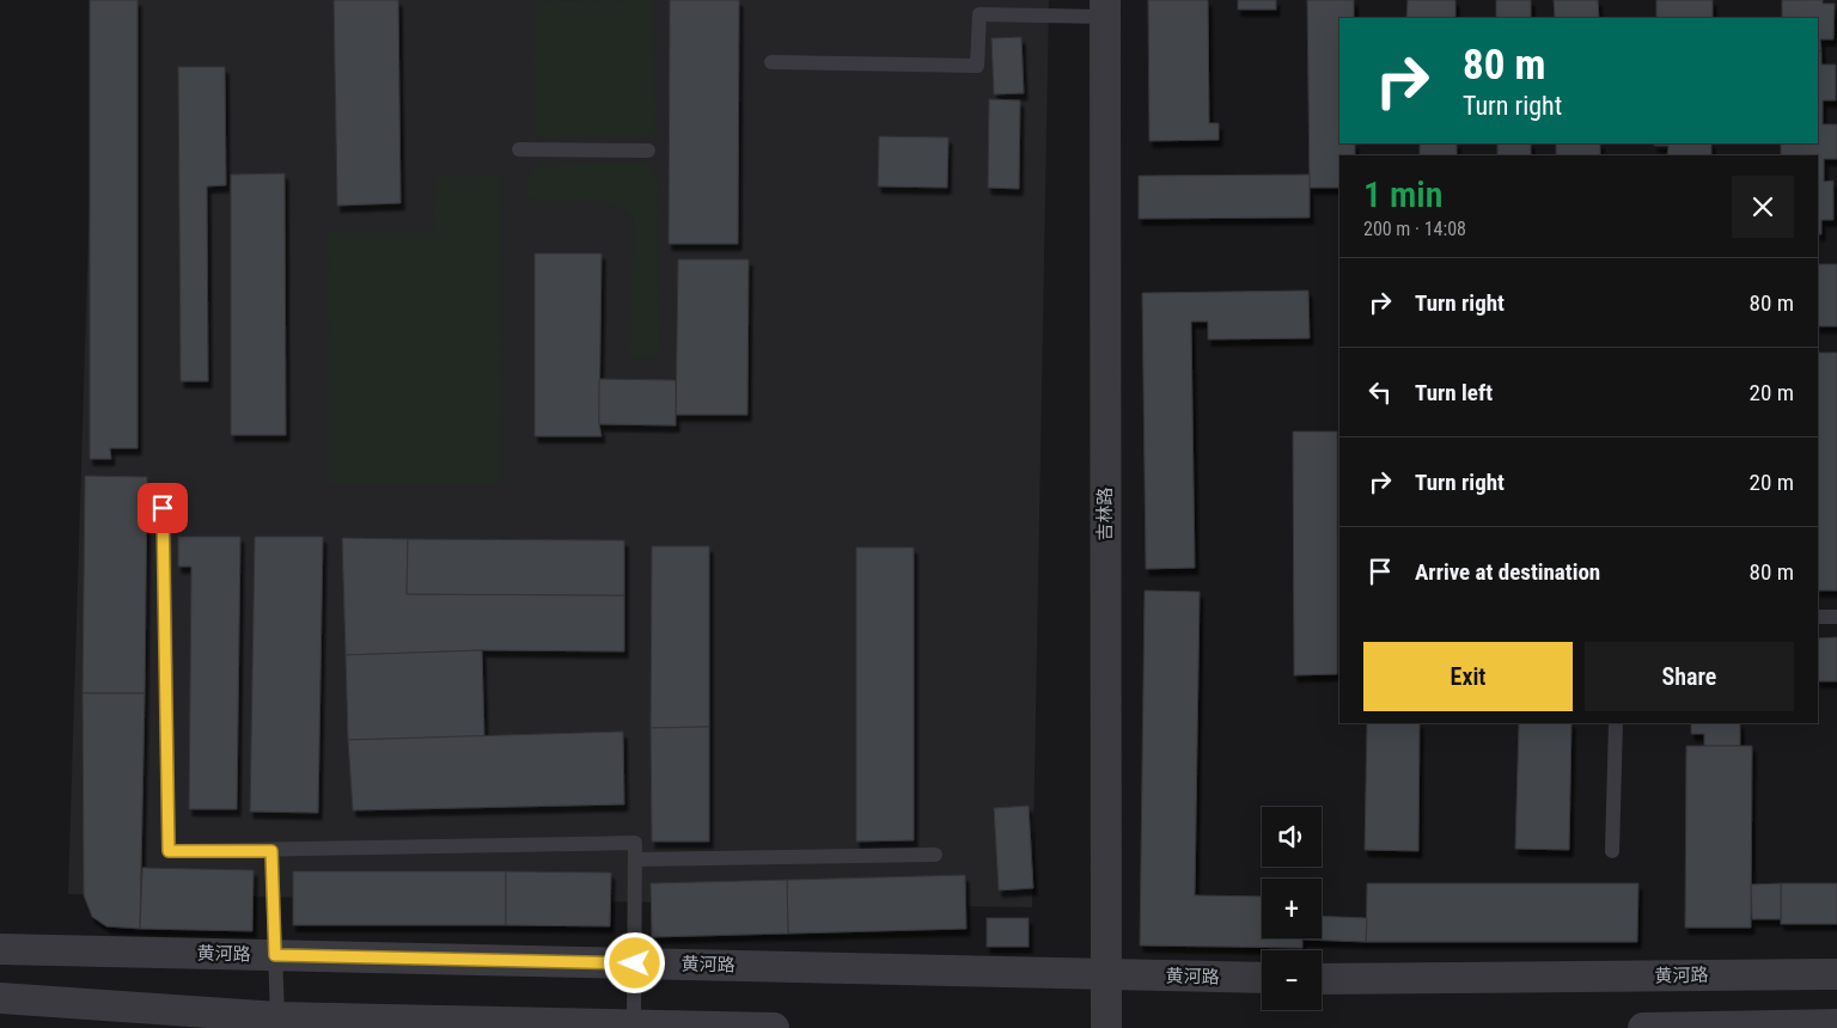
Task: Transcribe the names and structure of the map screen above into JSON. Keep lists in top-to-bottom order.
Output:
{
  "streets": {
    "street": ["吉林路", "黄河路"]
  },
  "crossings": [
    ["吉林路", "黄河路"]
  ],
  "page": {
    "turn": ["80 m", "Turn right"],
    "heading": ["1 min", "200 m · 14:08"],
    "list": [
      {
        "name": "Turn right",
        "value": "80 m"
      },
      {
        "name": "Turn left",
        "value": "20 m"
      },
      {
        "name": "Turn right",
        "value": "20 m"
      },
      {
        "name": "Arrive at destination",
        "value": "80 m"
      }
    ],
    "buttons": ["Exit", "Share"],
    "map_buttons": ["+", "−"]
  }
}
